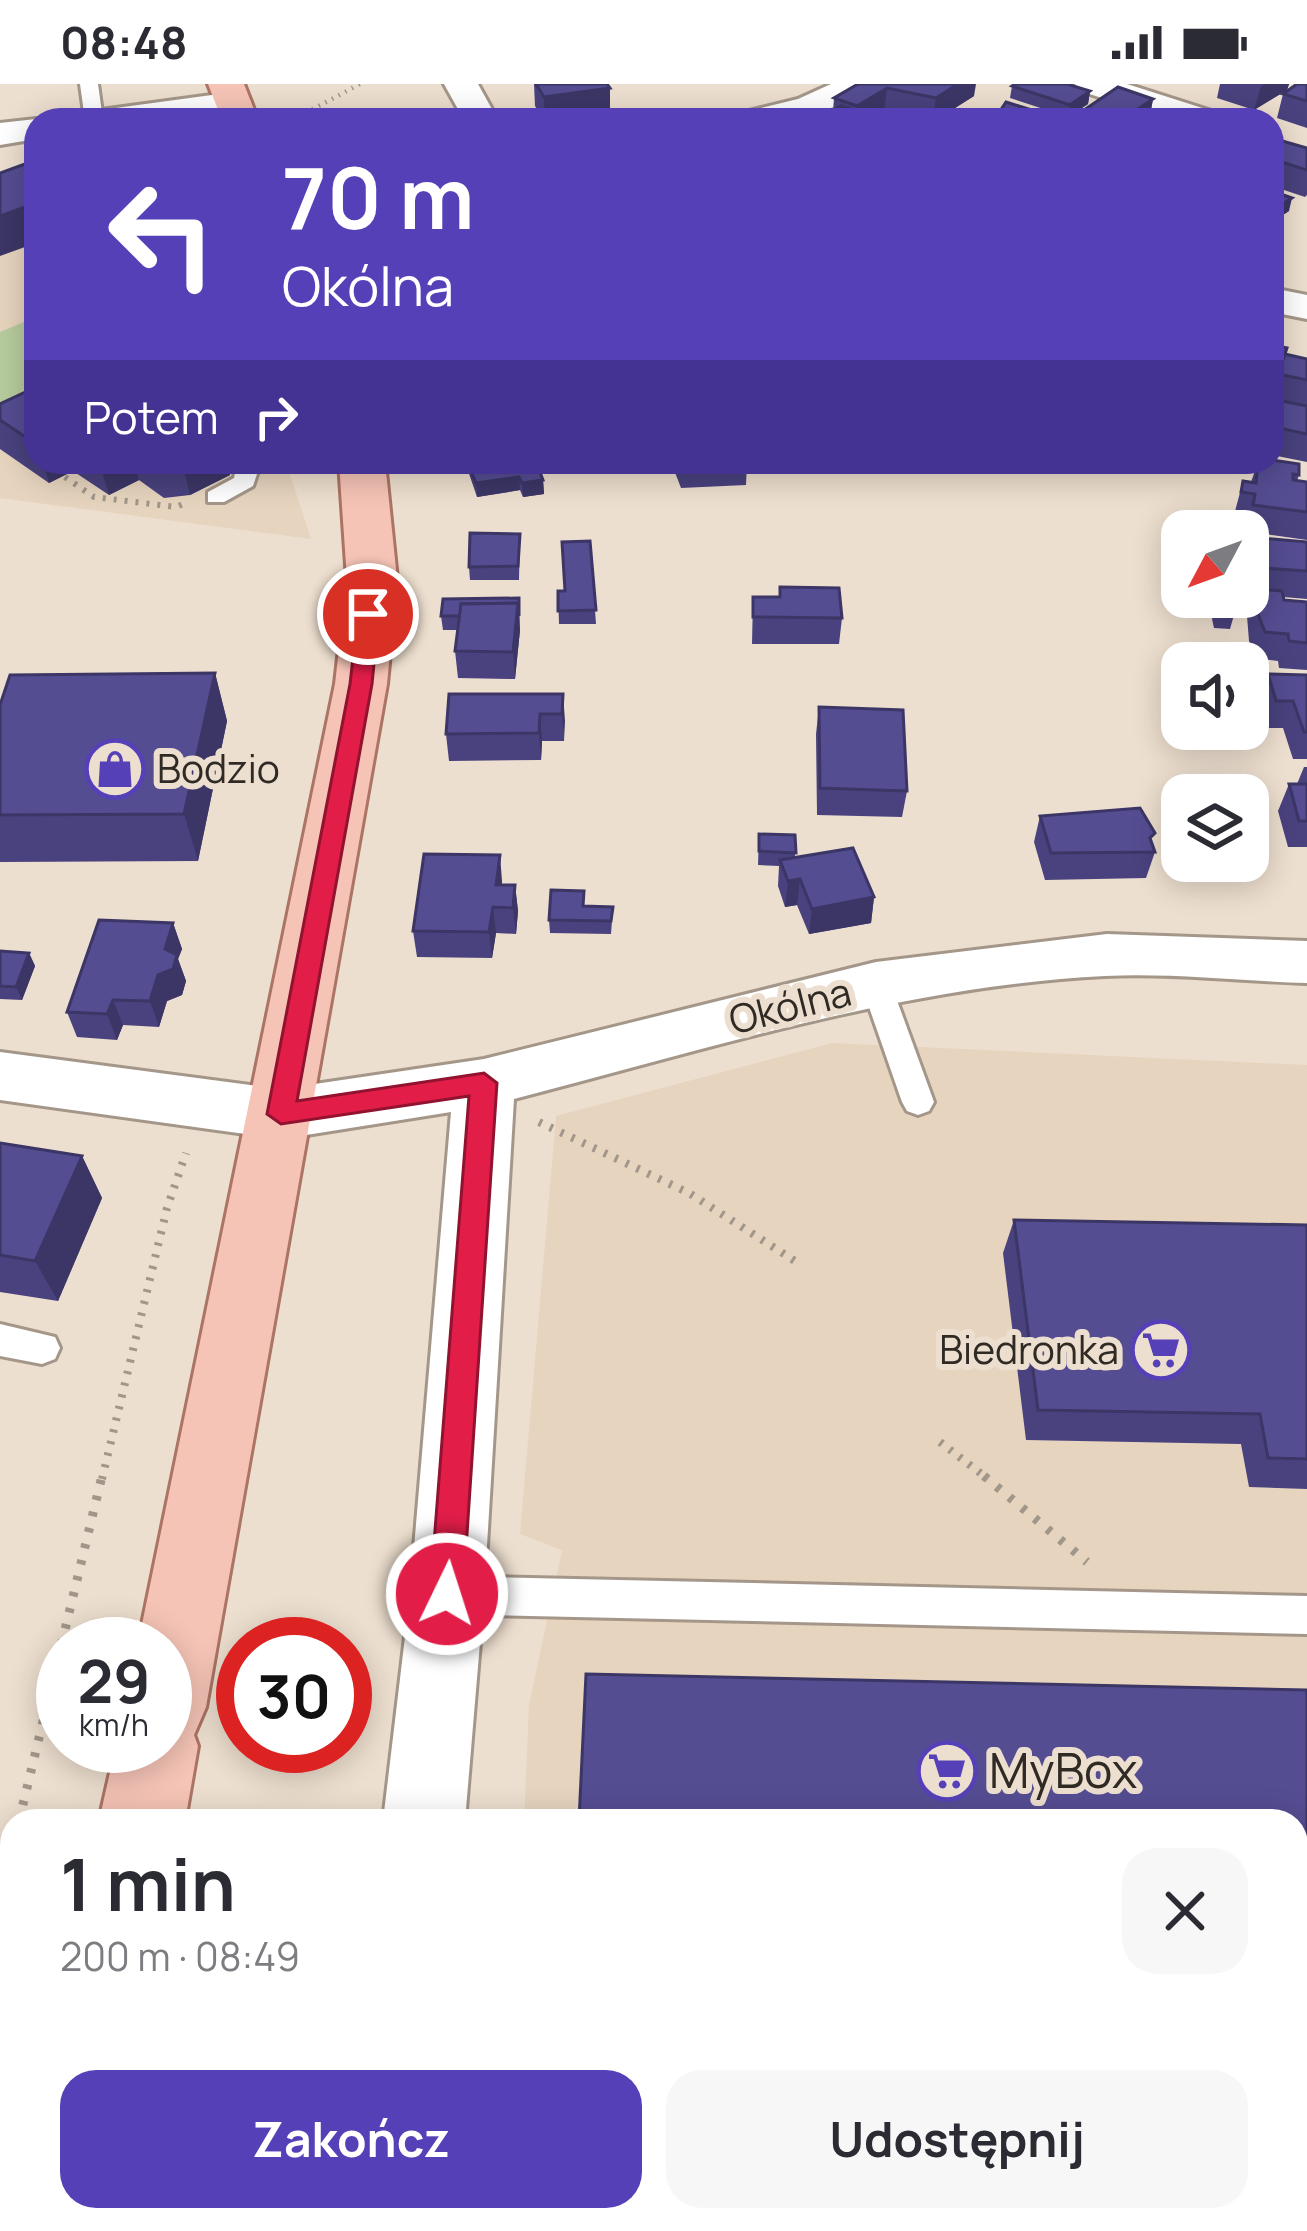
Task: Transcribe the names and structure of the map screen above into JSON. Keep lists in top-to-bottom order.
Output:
{
  "streets": {
    "street": ["Okólna"]
  },
  "places": {
    "shop": ["Bodzio"],
    "supermarket": ["Biedronka", "MyBox"]
  },
  "north": "bottom left",
  "page": {
    "status": "08:48",
    "turn": ["70 m", "Okólna"],
    "then": "Potem",
    "speed": "29 km/h",
    "limit": "30",
    "heading": ["1 min", "200 m · 08:49"],
    "buttons": ["Zakończ", "Udostępnij"]
  }
}
